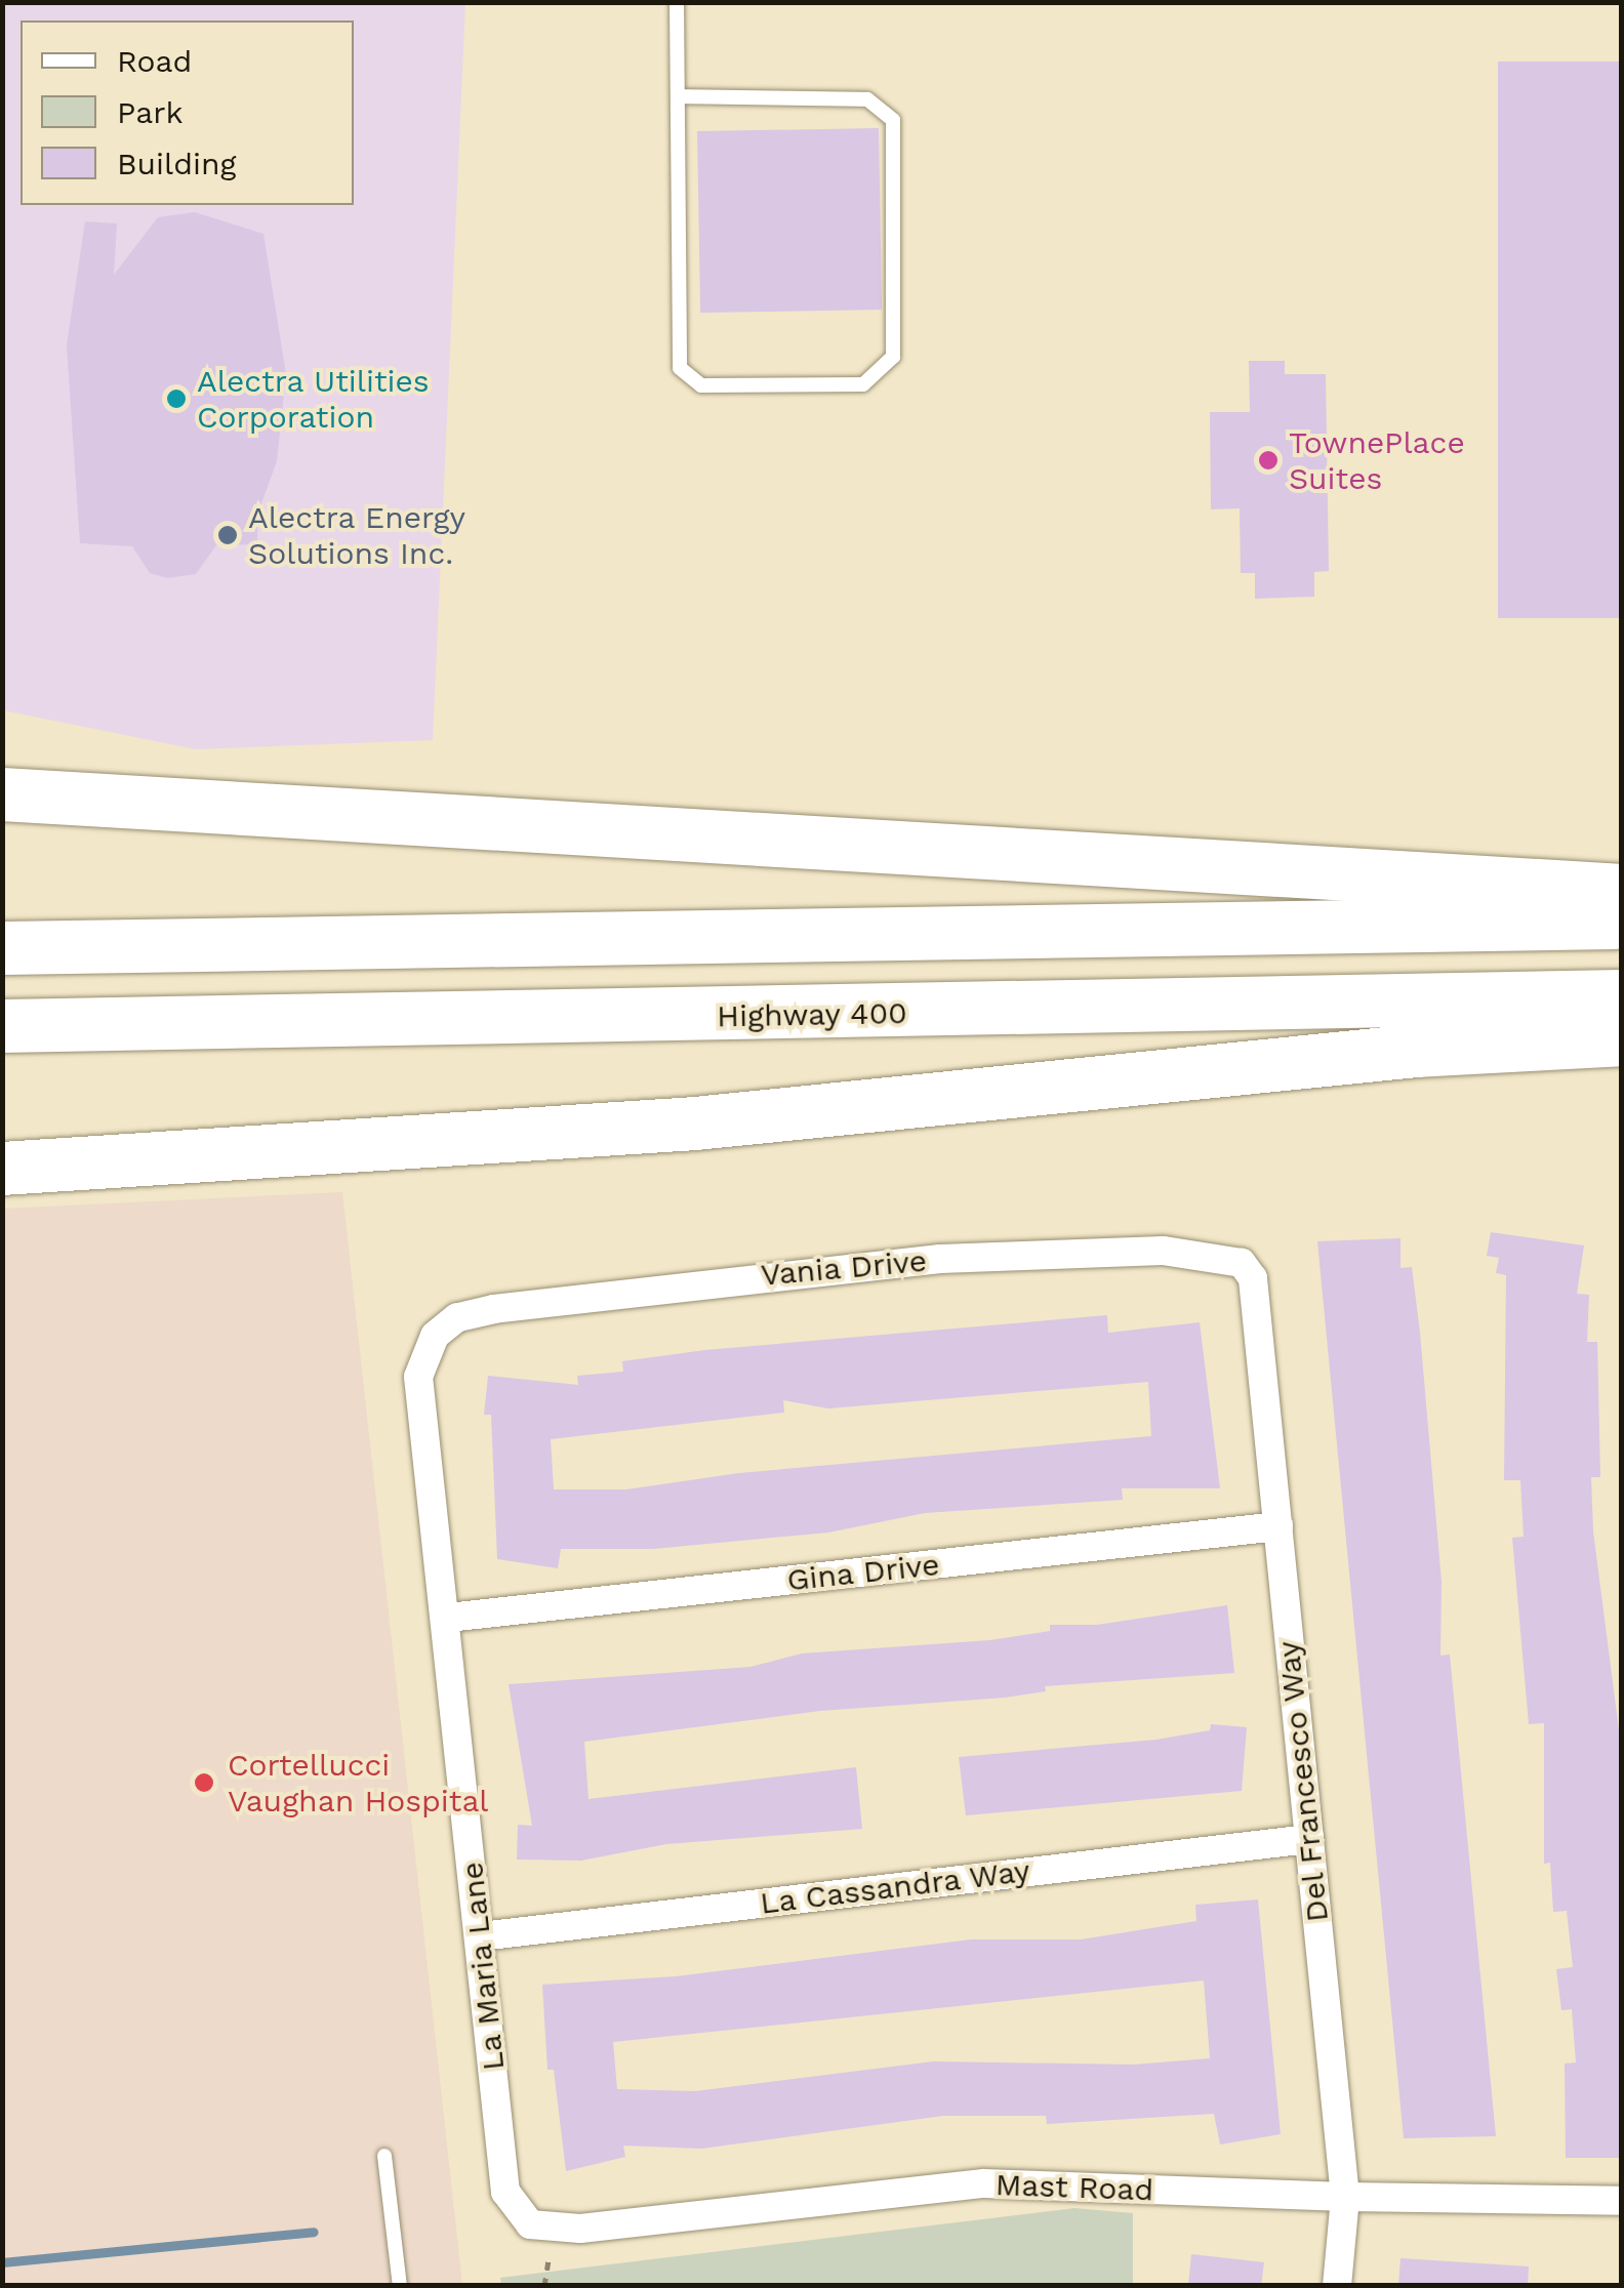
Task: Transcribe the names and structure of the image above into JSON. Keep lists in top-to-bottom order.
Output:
{
  "streets": {
    "highway": ["Highway 400"],
    "street": [
      "Vania Drive",
      "Gina Drive",
      "Del Francesco Way",
      "La Cassandra Way",
      "La Maria Lane",
      "Mast Road"
    ]
  },
  "crossings": [
    ["Vania Drive", "Del Francesco Way"],
    ["Vania Drive", "La Maria Lane"],
    ["Gina Drive", "Del Francesco Way"],
    ["Gina Drive", "La Maria Lane"],
    ["Del Francesco Way", "La Cassandra Way"],
    ["Del Francesco Way", "Mast Road"],
    ["La Cassandra Way", "La Maria Lane"],
    ["La Maria Lane", "Mast Road"]
  ],
  "places": [
    "Alectra Utilities Corporation",
    "TownePlace Suites",
    "Alectra Energy Solutions Inc.",
    "Cortellucci Vaughan Hospital"
  ],
  "legend": ["Road", "Park", "Building"]
}
